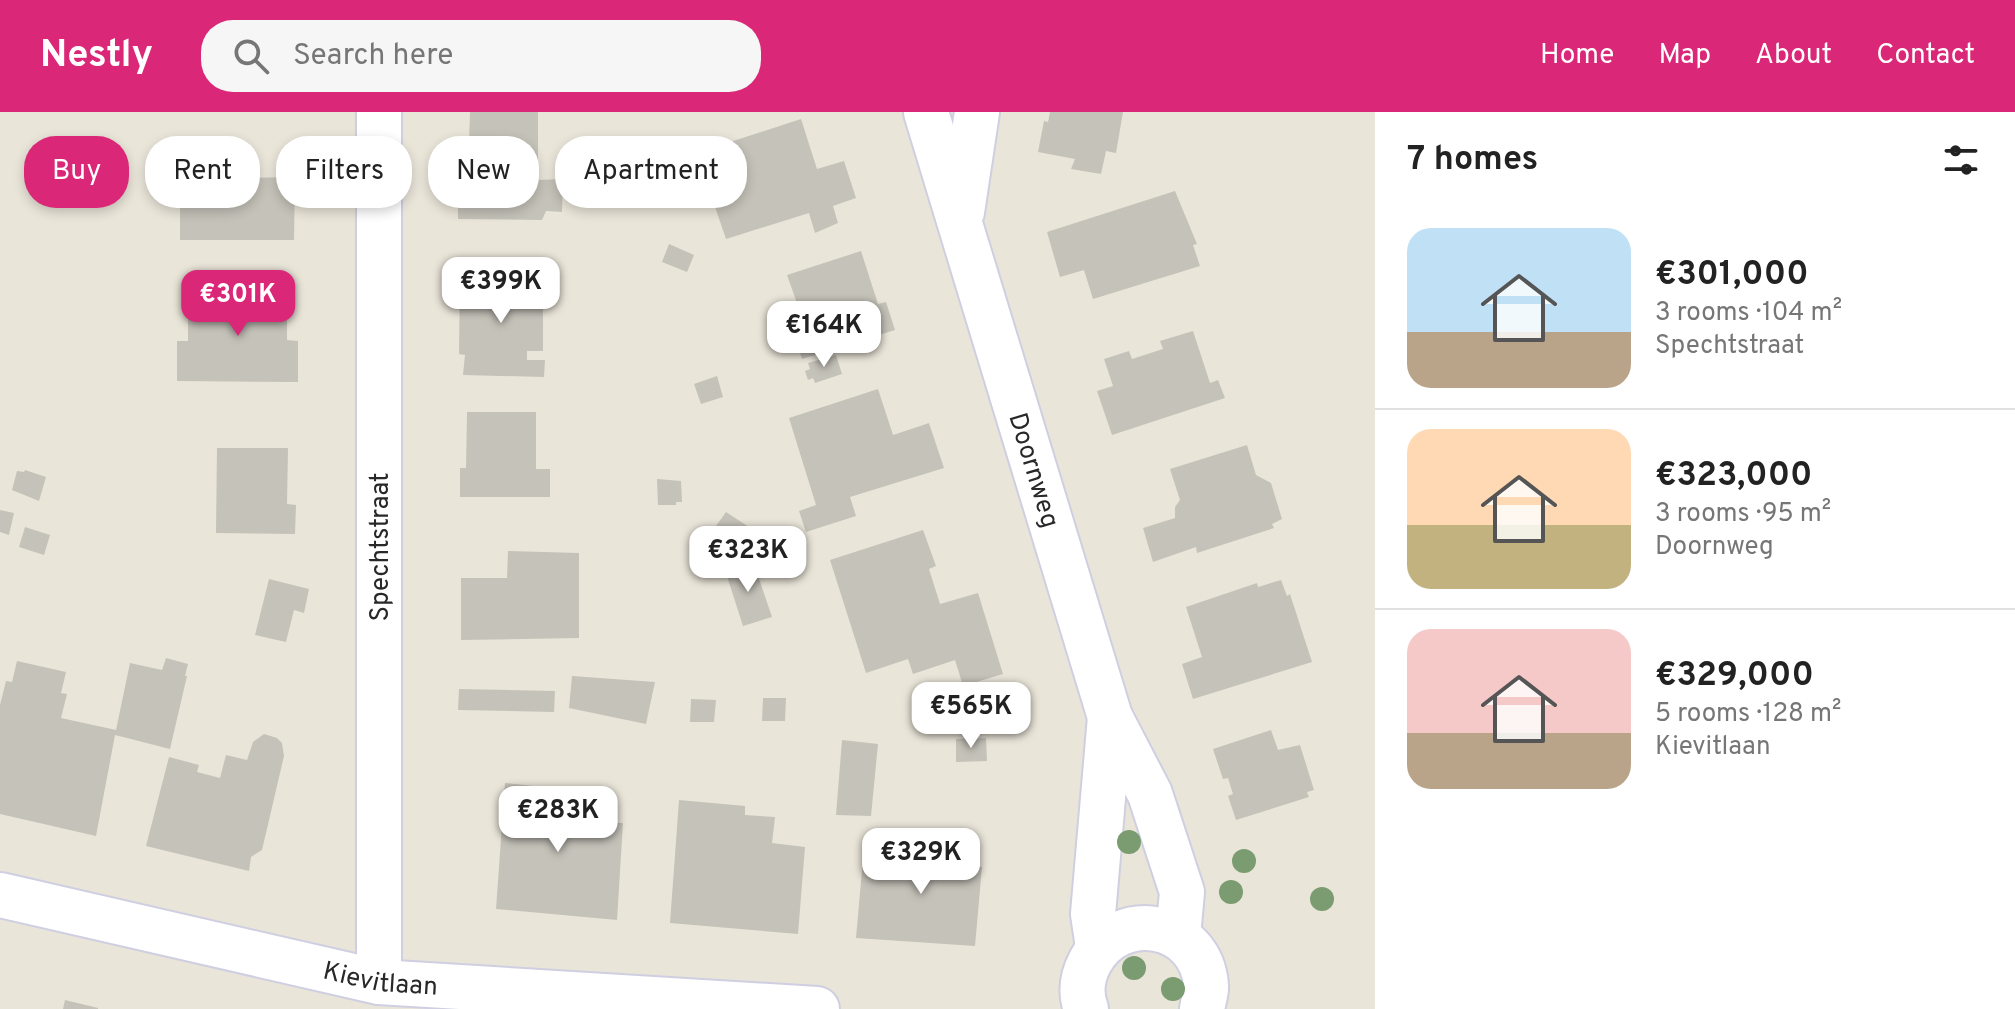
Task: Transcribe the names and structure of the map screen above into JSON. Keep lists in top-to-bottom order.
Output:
{
  "streets": {
    "street": ["Doornweg", "Spechtstraat", "Kievitlaan"]
  },
  "crossings": [
    ["Spechtstraat", "Kievitlaan"]
  ],
  "page": {
    "header": "Nestly",
    "search": "Search here",
    "nav": [
      "Home",
      "Map",
      "About",
      "Contact"
    ],
    "heading": "7 homes",
    "chip": [
      "Buy",
      "Rent",
      "Filters",
      "New",
      "Apartment"
    ],
    "list": [
      {
        "name": "€301,000",
        "note": "3 rooms · 104 m² · Spechtstraat"
      },
      {
        "name": "€323,000",
        "note": "3 rooms · 95 m² · Doornweg"
      },
      {
        "name": "€329,000",
        "note": "5 rooms · 128 m² · Kievitlaan"
      }
    ],
    "price": [
      "€399K",
      "€301K",
      "€164K",
      "€323K",
      "€565K",
      "€283K",
      "€329K"
    ]
  }
}
